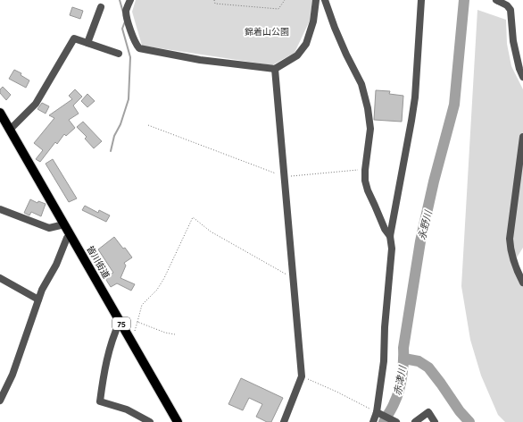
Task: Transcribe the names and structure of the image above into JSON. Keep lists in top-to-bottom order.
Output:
{
  "streets": {
    "main road": ["皆川街道", "75"]
  },
  "water": ["永野川", "赤津川"],
  "parks": ["錦着山公園"]
}
